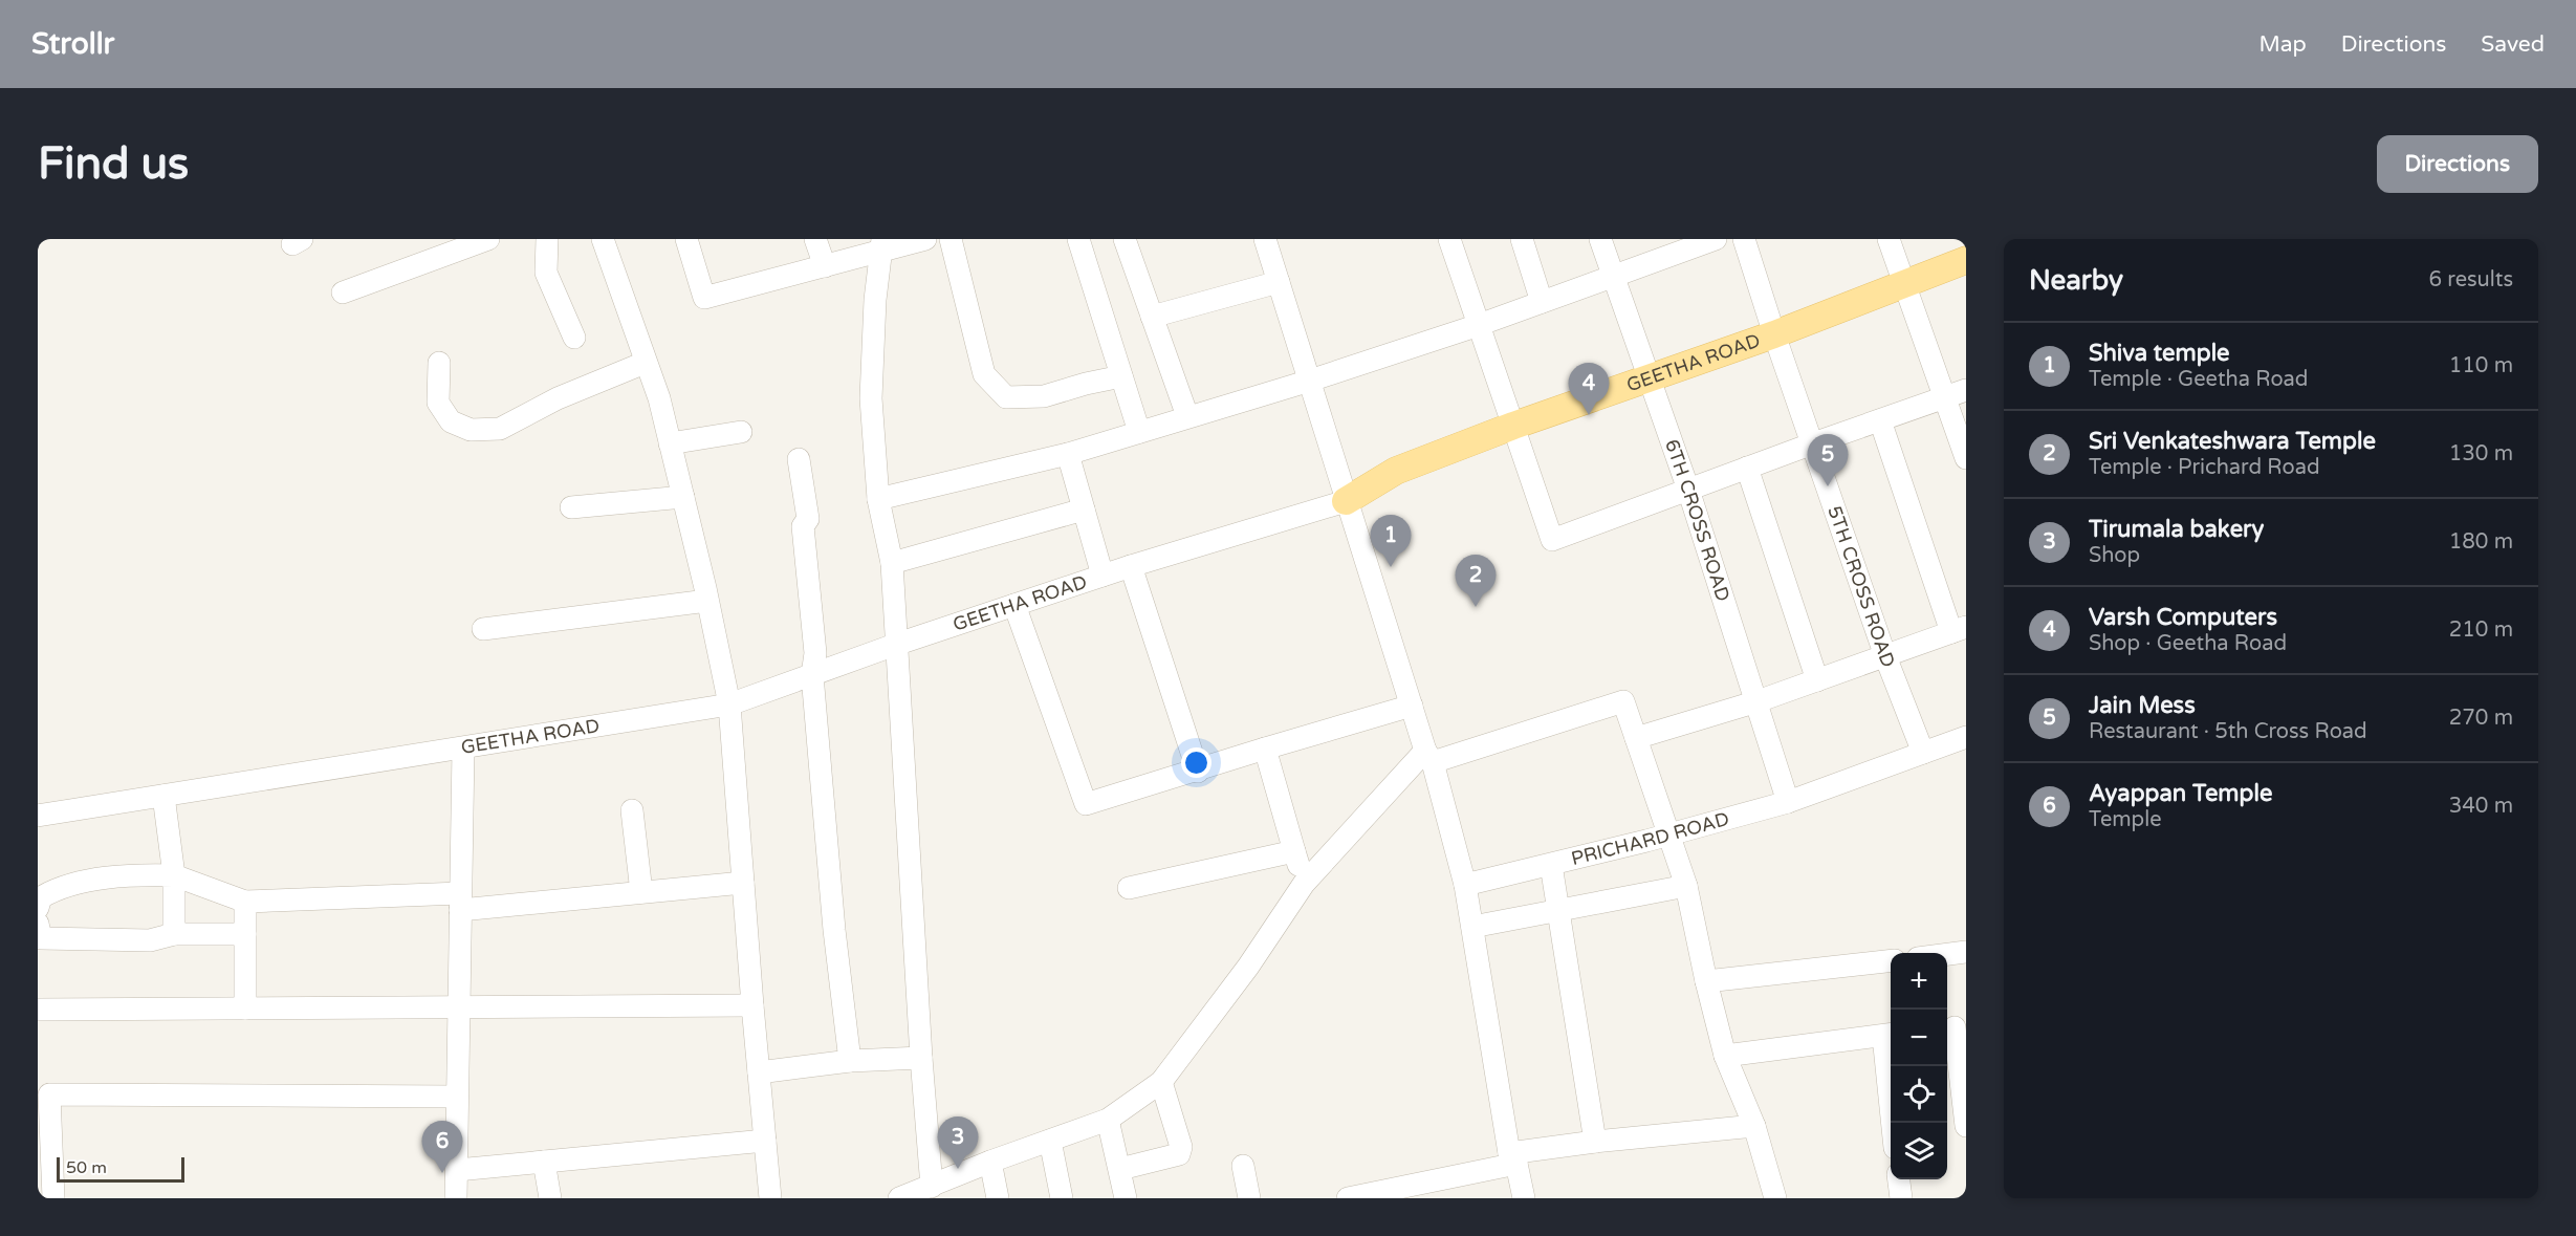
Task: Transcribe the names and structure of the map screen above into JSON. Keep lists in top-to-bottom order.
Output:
{
  "streets": {
    "main road": ["GEETHA ROAD"],
    "street": ["6TH CROSS ROAD", "5TH CROSS ROAD", "PRICHARD ROAD"]
  },
  "crossings": [
    ["GEETHA ROAD", "6TH CROSS ROAD"],
    ["GEETHA ROAD", "5TH CROSS ROAD"],
    ["6TH CROSS ROAD", "PRICHARD ROAD"],
    ["5TH CROSS ROAD", "PRICHARD ROAD"]
  ],
  "scale_bar": "50 m",
  "page": {
    "header": "Strollr",
    "nav": ["Map", "Directions", "Saved"],
    "buttons": "Directions",
    "title": "Find us",
    "heading": ["Nearby", "6 results"],
    "list": [
      {
        "mark": "1",
        "name": "Shiva temple",
        "note": "Temple · Geetha Road",
        "value": "110 m"
      },
      {
        "mark": "2",
        "name": "Sri Venkateshwara Temple",
        "note": "Temple · Prichard Road",
        "value": "130 m"
      },
      {
        "mark": "3",
        "name": "Tirumala bakery",
        "note": "Shop",
        "value": "180 m"
      },
      {
        "mark": "4",
        "name": "Varsh Computers",
        "note": "Shop · Geetha Road",
        "value": "210 m"
      },
      {
        "mark": "5",
        "name": "Jain Mess",
        "note": "Restaurant · 5th Cross Road",
        "value": "270 m"
      },
      {
        "mark": "6",
        "name": "Ayappan Temple",
        "note": "Temple",
        "value": "340 m"
      }
    ],
    "pins": [
      "4",
      "5",
      "1",
      "2",
      "3",
      "6"
    ],
    "map_buttons": ["+", "−"],
    "scale": "50 m"
  }
}
